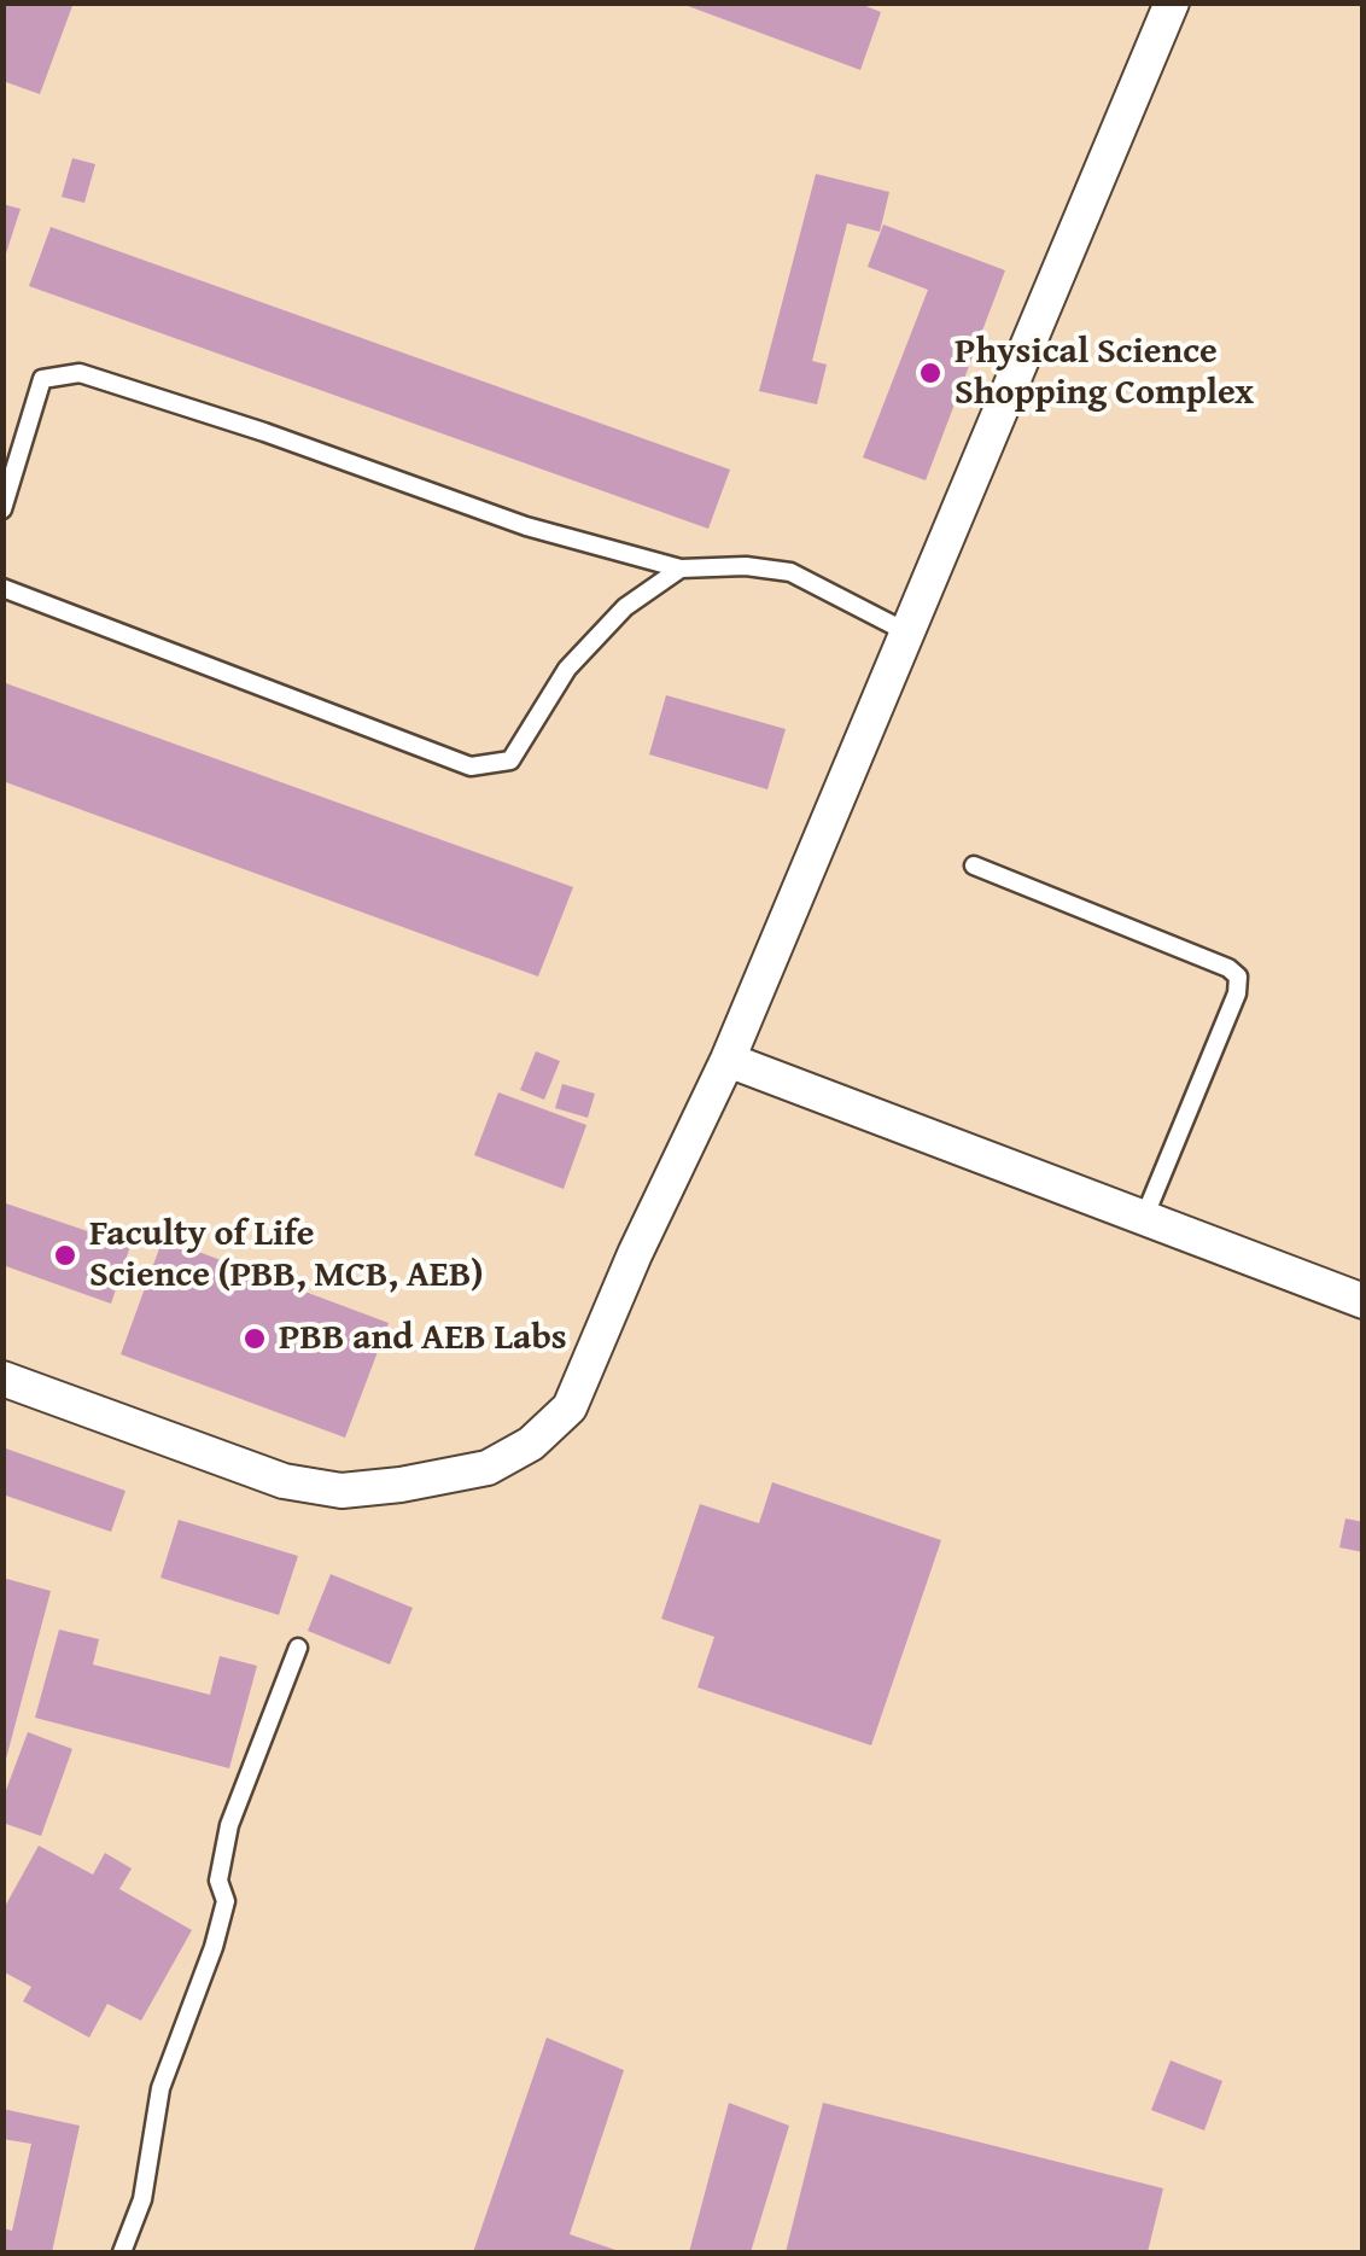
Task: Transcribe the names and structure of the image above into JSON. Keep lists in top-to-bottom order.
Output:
{
  "places": ["Physical Science Shopping Complex", "Faculty of Life Science (PBB, MCB, AEB)", "PBB and AEB Labs"]
}
